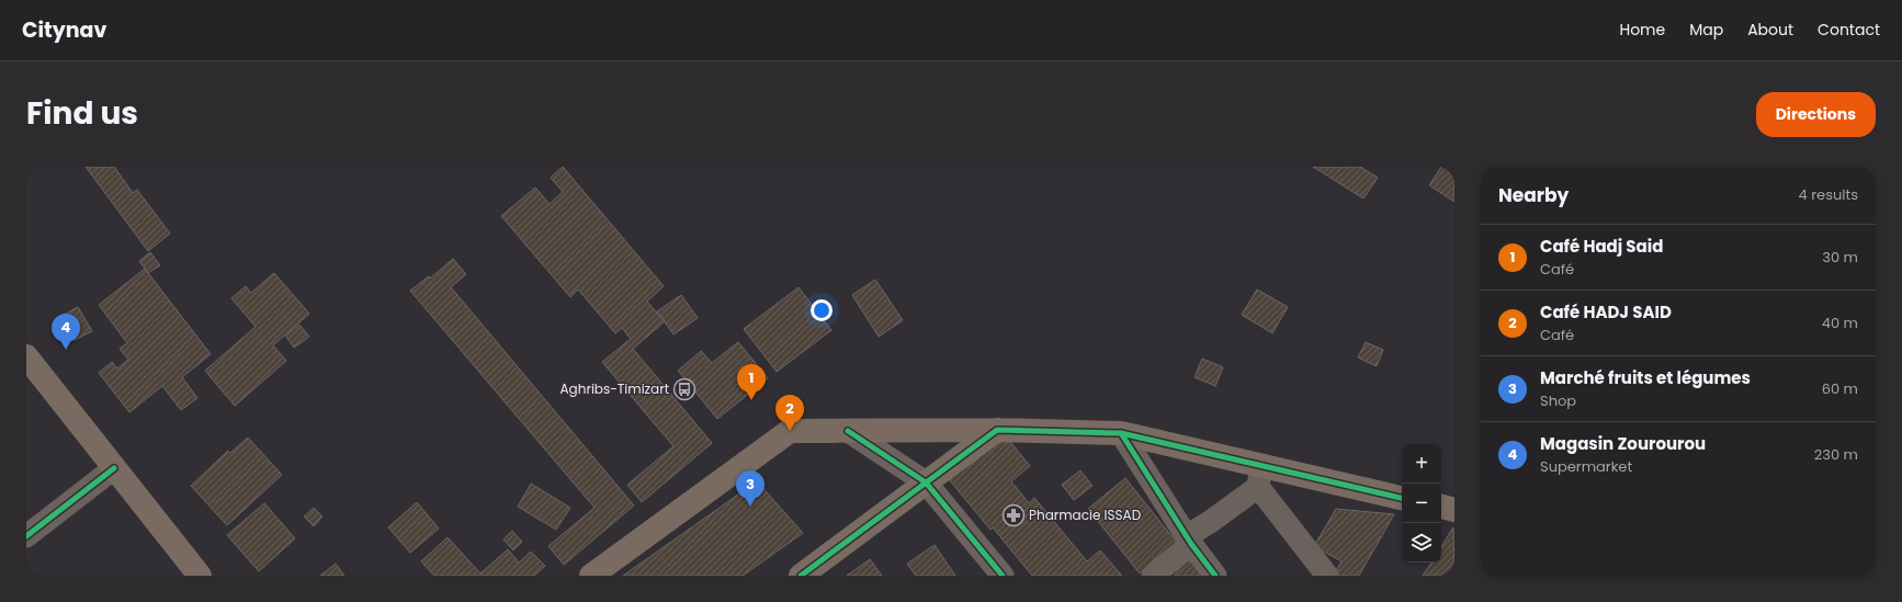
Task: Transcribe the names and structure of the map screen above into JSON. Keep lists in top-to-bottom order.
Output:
{
  "places": {
    "bus stop": ["Aghribs-Timizart"],
    "pharmacy": ["Pharmacie ISSAD"]
  },
  "page": {
    "header": "Citynav",
    "nav": [
      "Home",
      "Map",
      "About",
      "Contact"
    ],
    "title": "Find us",
    "buttons": "Directions",
    "heading": ["Nearby", "4 results"],
    "list": [
      {
        "mark": "1",
        "name": "Café Hadj Said",
        "note": "Café",
        "value": "30 m"
      },
      {
        "mark": "2",
        "name": "Café HADJ SAID",
        "note": "Café",
        "value": "40 m"
      },
      {
        "mark": "3",
        "name": "Marché fruits et légumes",
        "note": "Shop",
        "value": "60 m"
      },
      {
        "mark": "4",
        "name": "Magasin Zourourou",
        "note": "Supermarket",
        "value": "230 m"
      }
    ],
    "pins": [
      "4",
      "1",
      "2",
      "3"
    ],
    "map_buttons": ["+", "−"]
  }
}
